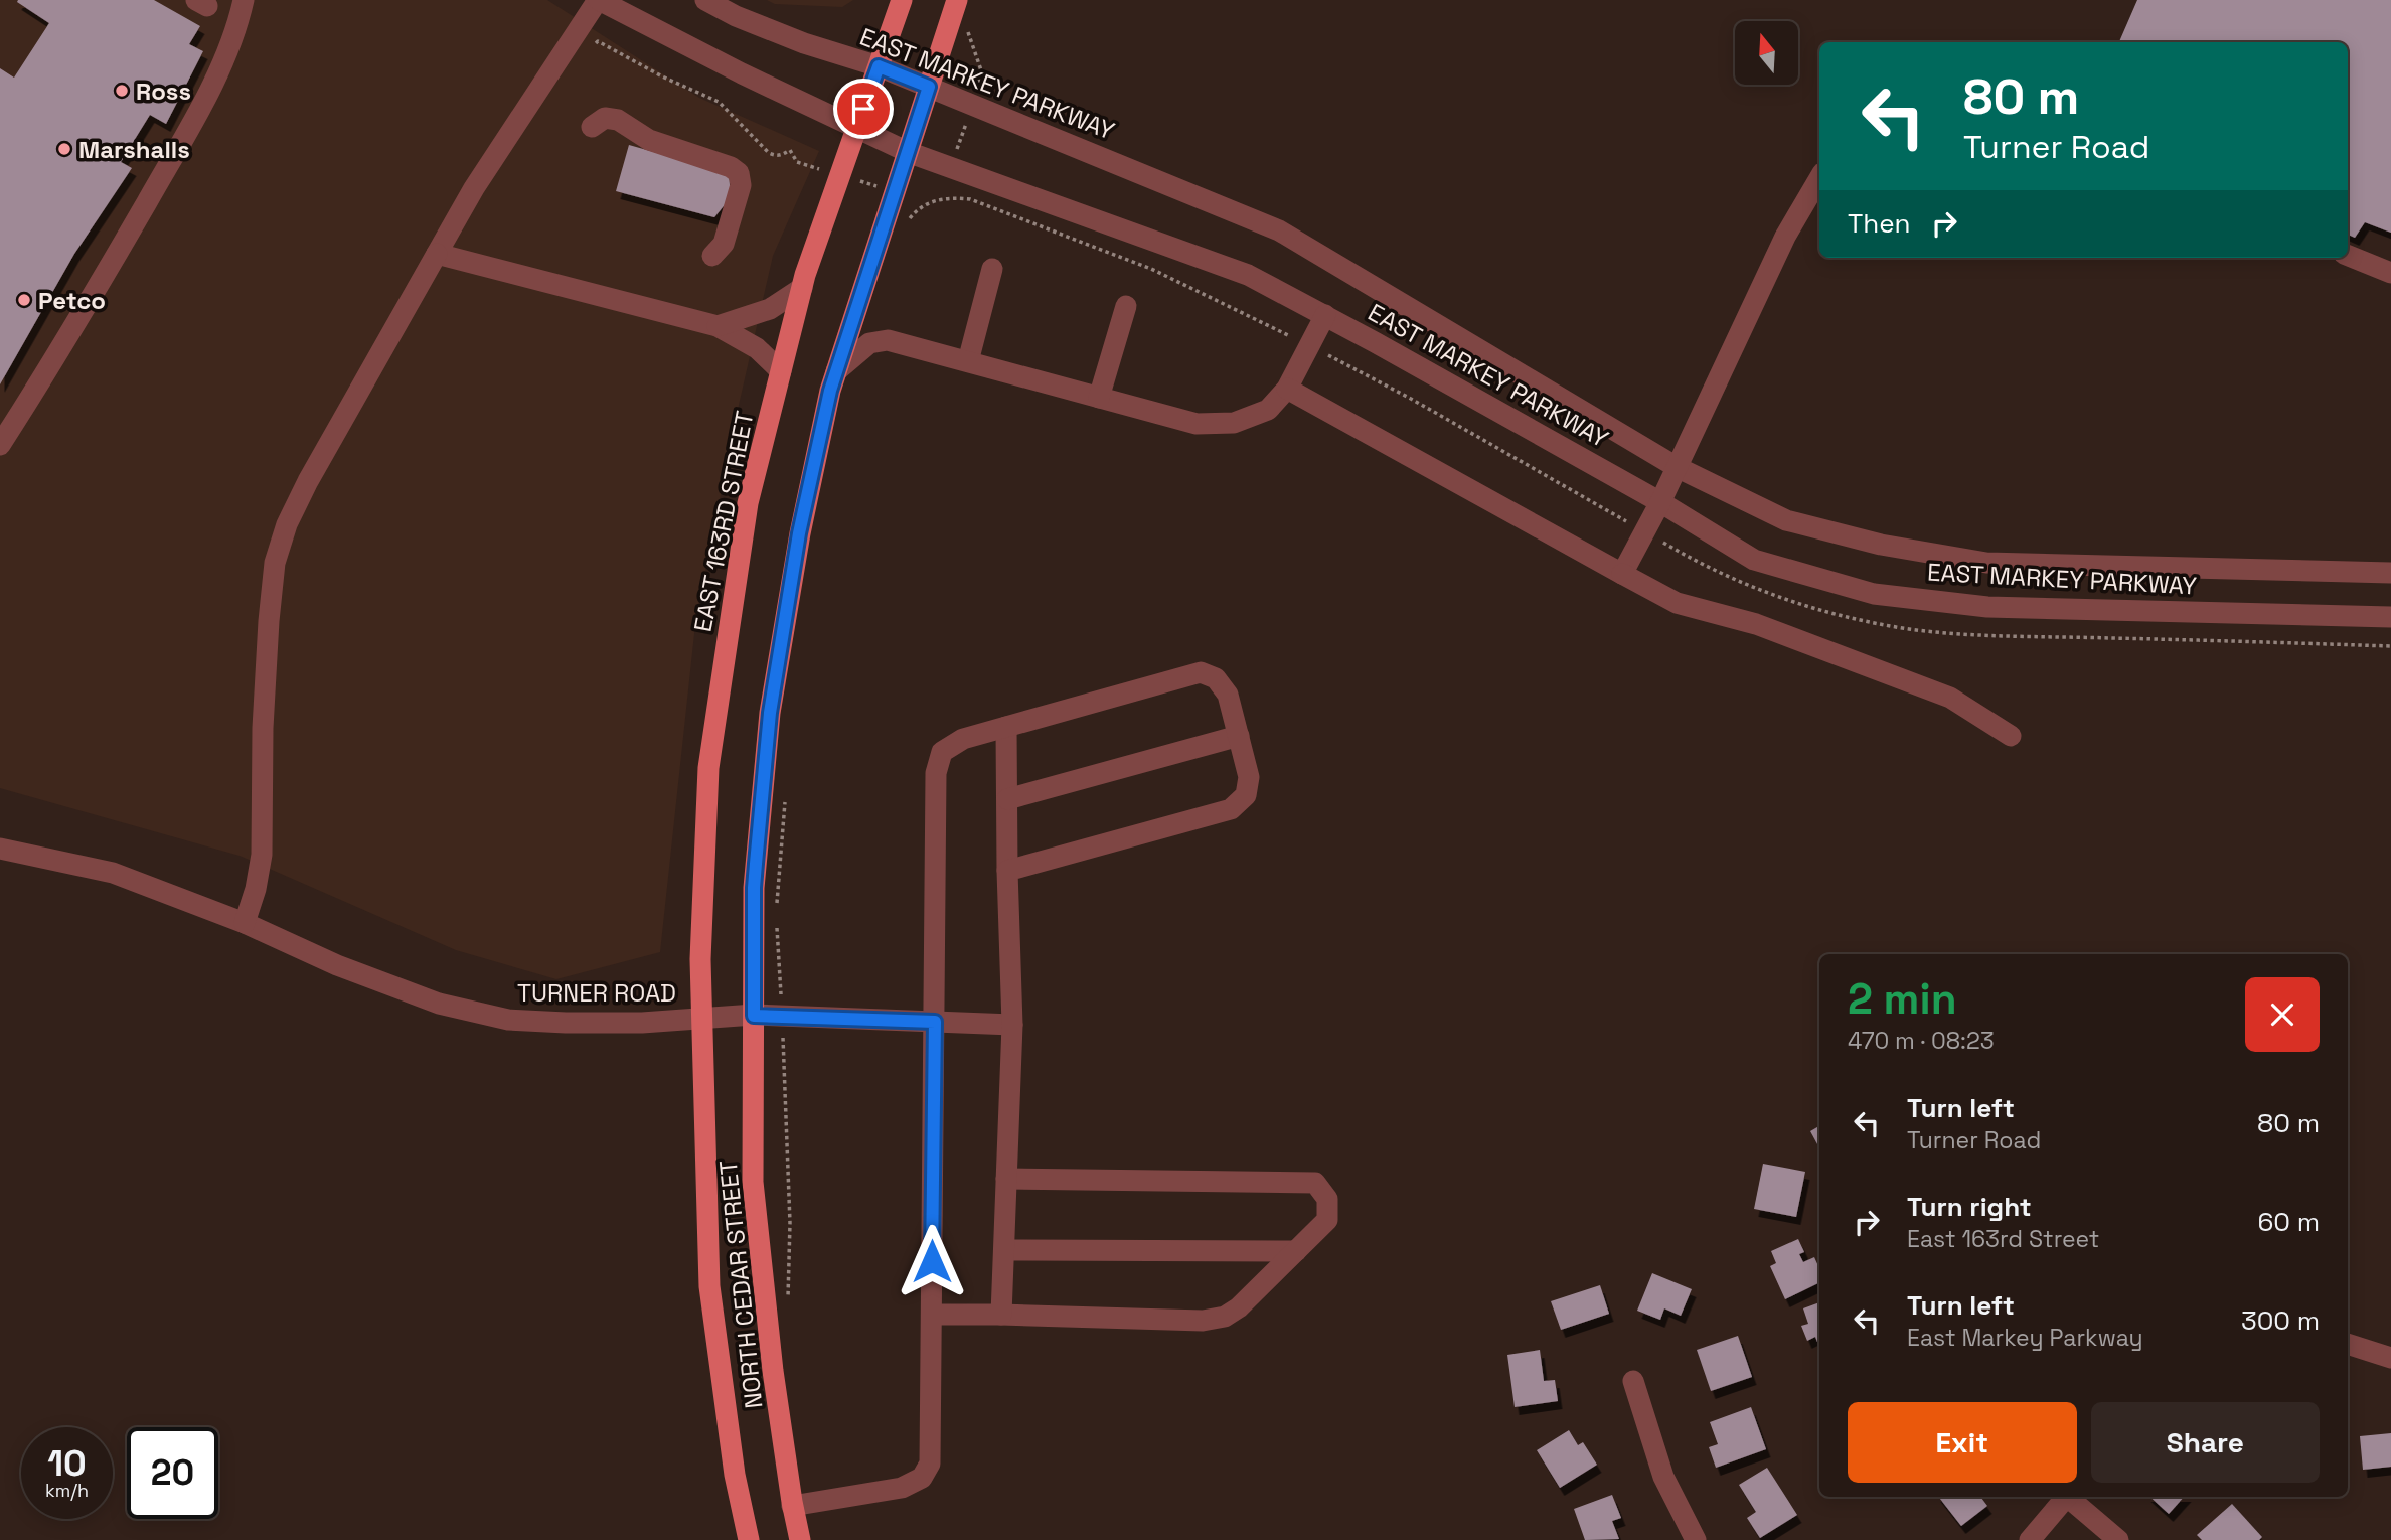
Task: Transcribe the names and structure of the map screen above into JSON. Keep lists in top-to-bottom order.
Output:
{
  "streets": {
    "main road": ["EAST 163RD STREET", "NORTH CEDAR STREET"],
    "street": ["EAST MARKEY PARKWAY", "TURNER ROAD"]
  },
  "crossings": [
    ["EAST MARKEY PARKWAY", "EAST 163RD STREET"],
    ["EAST 163RD STREET", "TURNER ROAD"],
    ["EAST 163RD STREET", "NORTH CEDAR STREET"],
    ["TURNER ROAD", "NORTH CEDAR STREET"]
  ],
  "places": ["Ross", "Marshalls", "Petco"],
  "north": "top",
  "page": {
    "turn": ["80 m", "Turner Road"],
    "then": "Then",
    "heading": ["2 min", "470 m · 08:23"],
    "list": [
      {
        "name": "Turn left",
        "note": "Turner Road",
        "value": "80 m"
      },
      {
        "name": "Turn right",
        "note": "East 163rd Street",
        "value": "60 m"
      },
      {
        "name": "Turn left",
        "note": "East Markey Parkway",
        "value": "300 m"
      }
    ],
    "buttons": ["Exit", "Share"],
    "speed": "10 km/h",
    "limit": "20"
  }
}
